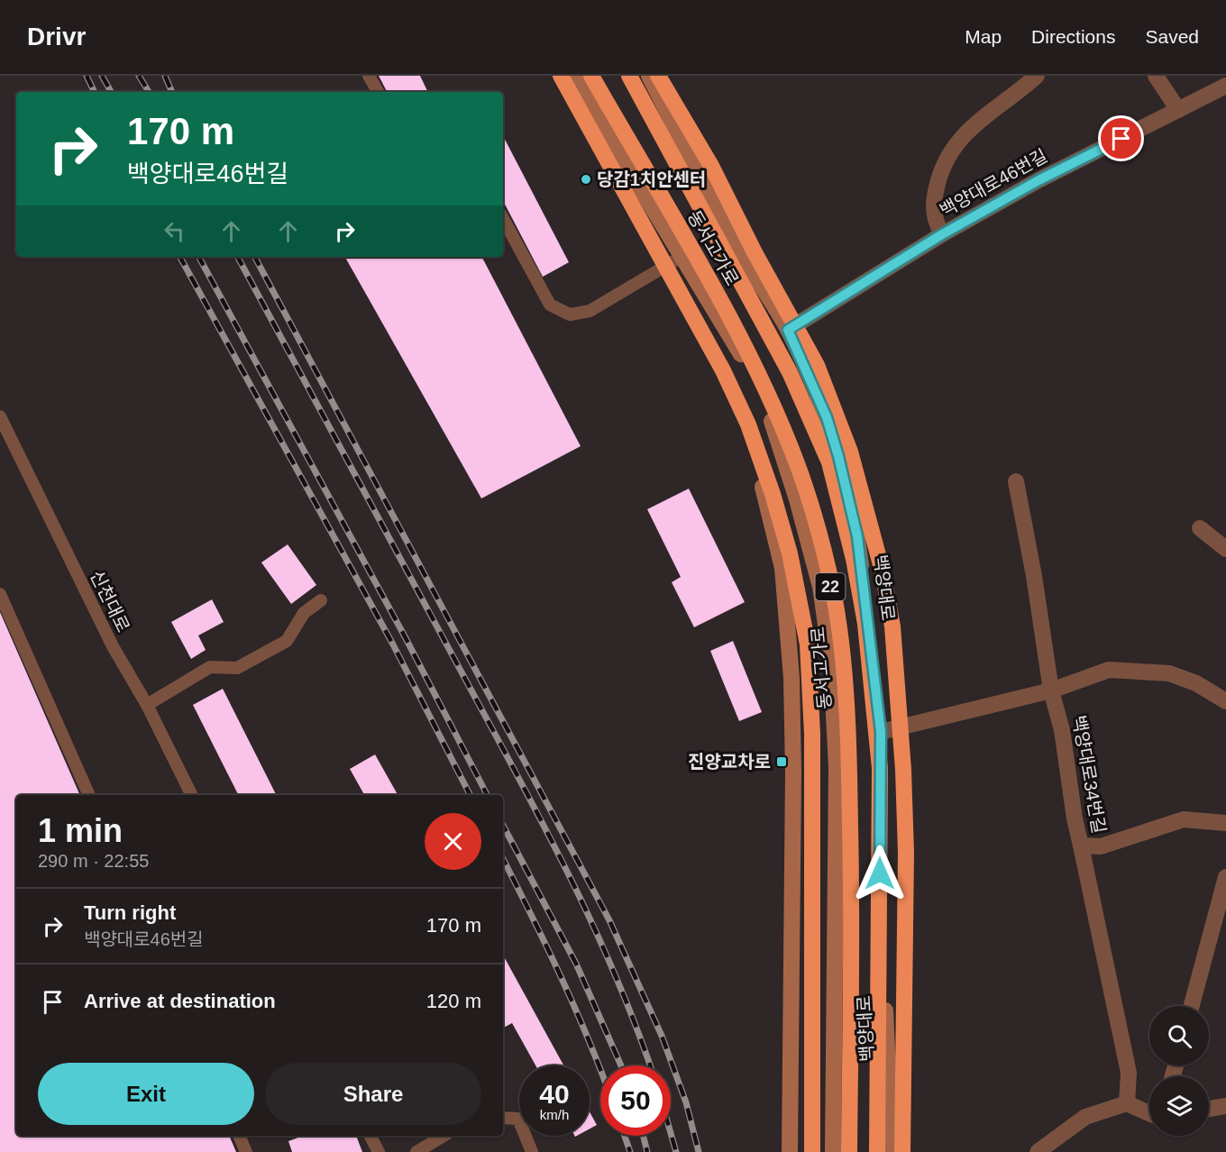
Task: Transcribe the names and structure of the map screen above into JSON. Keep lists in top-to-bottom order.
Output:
{
  "streets": {
    "highway": ["동서고가로", "22"],
    "main road": ["백양대로"],
    "street": ["백양대로46번길", "백양대로34번길"],
    "lane": ["신천대로"]
  },
  "crossings": [
    ["백양대로46번길", "백양대로"]
  ],
  "places": {
    "other": ["당감1치안센터"],
    "transit": ["진양교차로"]
  },
  "page": {
    "header": "Drivr",
    "nav": ["Map", "Directions", "Saved"],
    "turn": ["170 m", "백양대로46번길"],
    "heading": ["1 min", "290 m · 22:55"],
    "list": [
      {
        "name": "Turn right",
        "note": "백양대로46번길",
        "value": "170 m"
      },
      {
        "name": "Arrive at destination",
        "value": "120 m"
      }
    ],
    "buttons": ["Exit", "Share"],
    "speed": "40 km/h",
    "limit": "50"
  }
}
